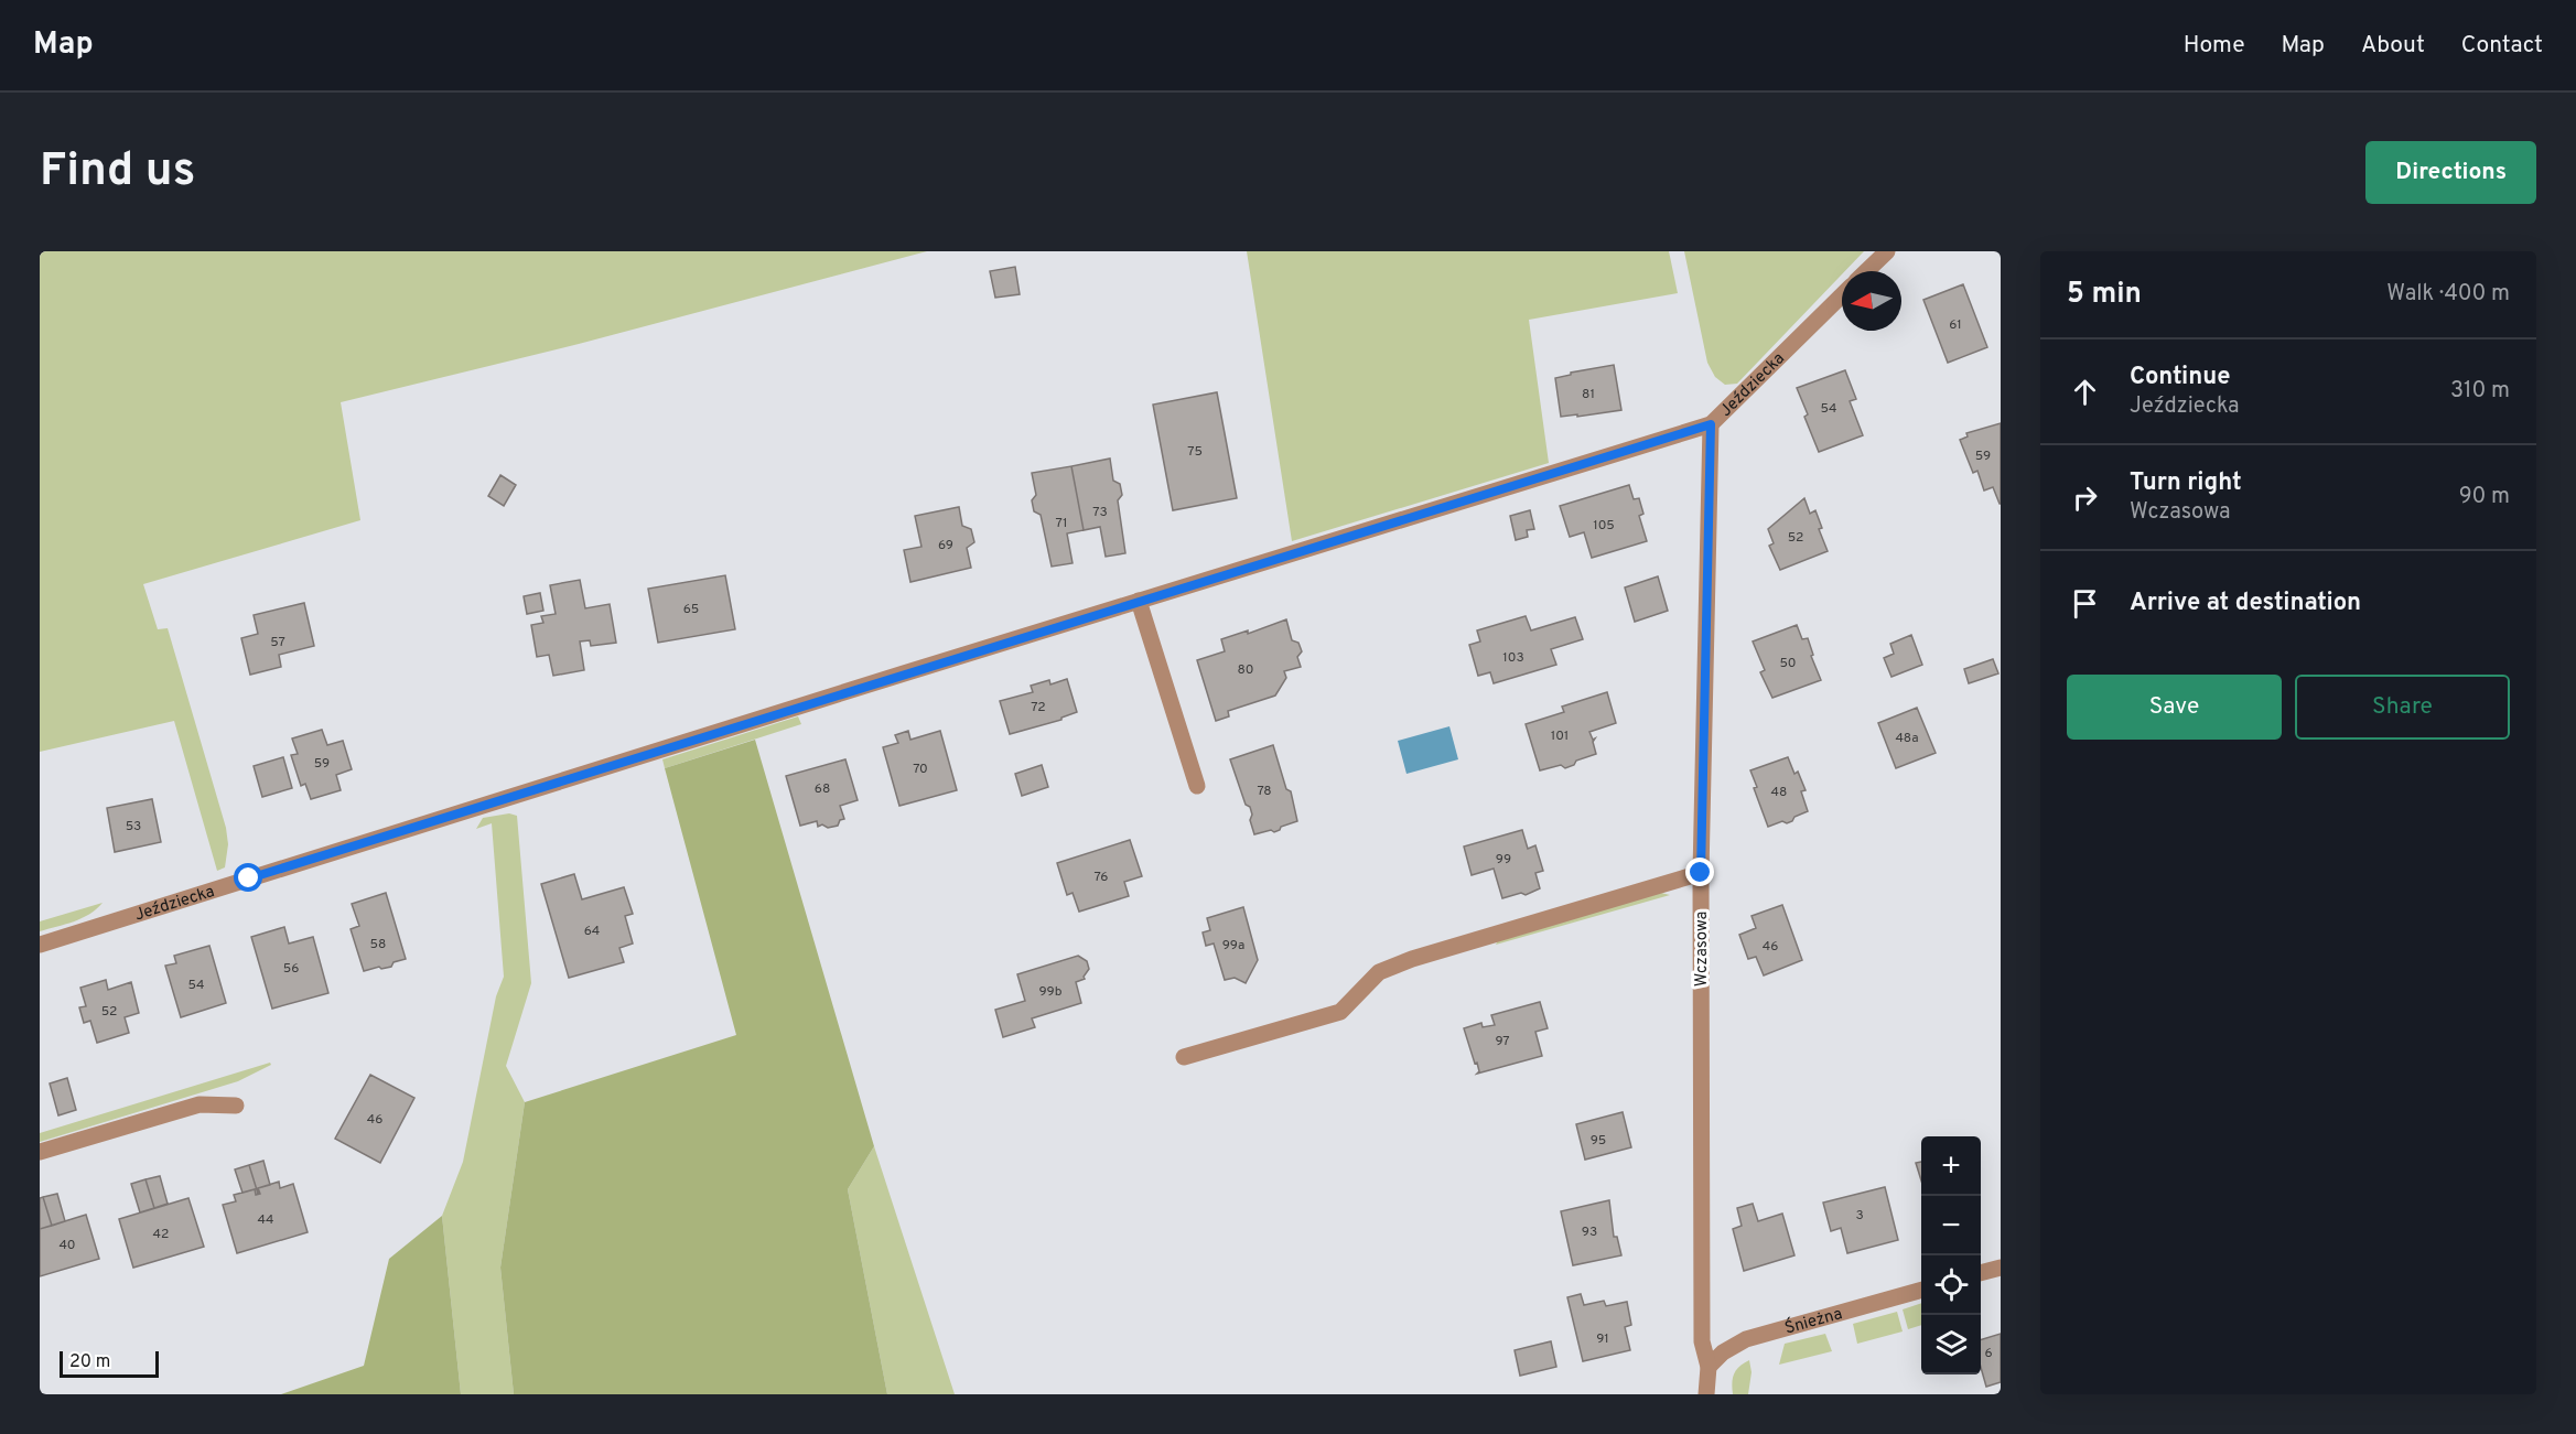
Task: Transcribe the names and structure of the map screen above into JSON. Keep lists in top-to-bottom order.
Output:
{
  "streets": {
    "street": ["Jeździecka", "Wczasowa", "Śnieżna"]
  },
  "crossings": [
    ["Jeździecka", "Wczasowa"],
    ["Wczasowa", "Śnieżna"]
  ],
  "house_numbers": [
    "61",
    "81",
    "54",
    "75",
    "59",
    "73",
    "71",
    "105",
    "52",
    "69",
    "65",
    "57",
    "103",
    "50",
    "80",
    "72",
    "101",
    "48a",
    "59",
    "70",
    "68",
    "78",
    "48",
    "53",
    "99",
    "76",
    "64",
    "58",
    "99a",
    "46",
    "56",
    "54",
    "99b",
    "52",
    "97",
    "46",
    "95",
    "3",
    "44",
    "93",
    "42",
    "40",
    "91",
    "6"
  ],
  "scale_bar": "20 m",
  "north": "left",
  "page": {
    "header": "Map",
    "nav": [
      "Home",
      "Map",
      "About",
      "Contact"
    ],
    "buttons": [
      "Directions",
      ["Save", "Share"]
    ],
    "title": "Find us",
    "heading": ["5 min", "Walk · 400 m"],
    "list": [
      ["Continue", "Jeździecka", "310 m"],
      ["Turn right", "Wczasowa", "90 m"],
      "Arrive at destination"
    ],
    "map_buttons": ["+", "−"],
    "scale": "20 m"
  }
}
